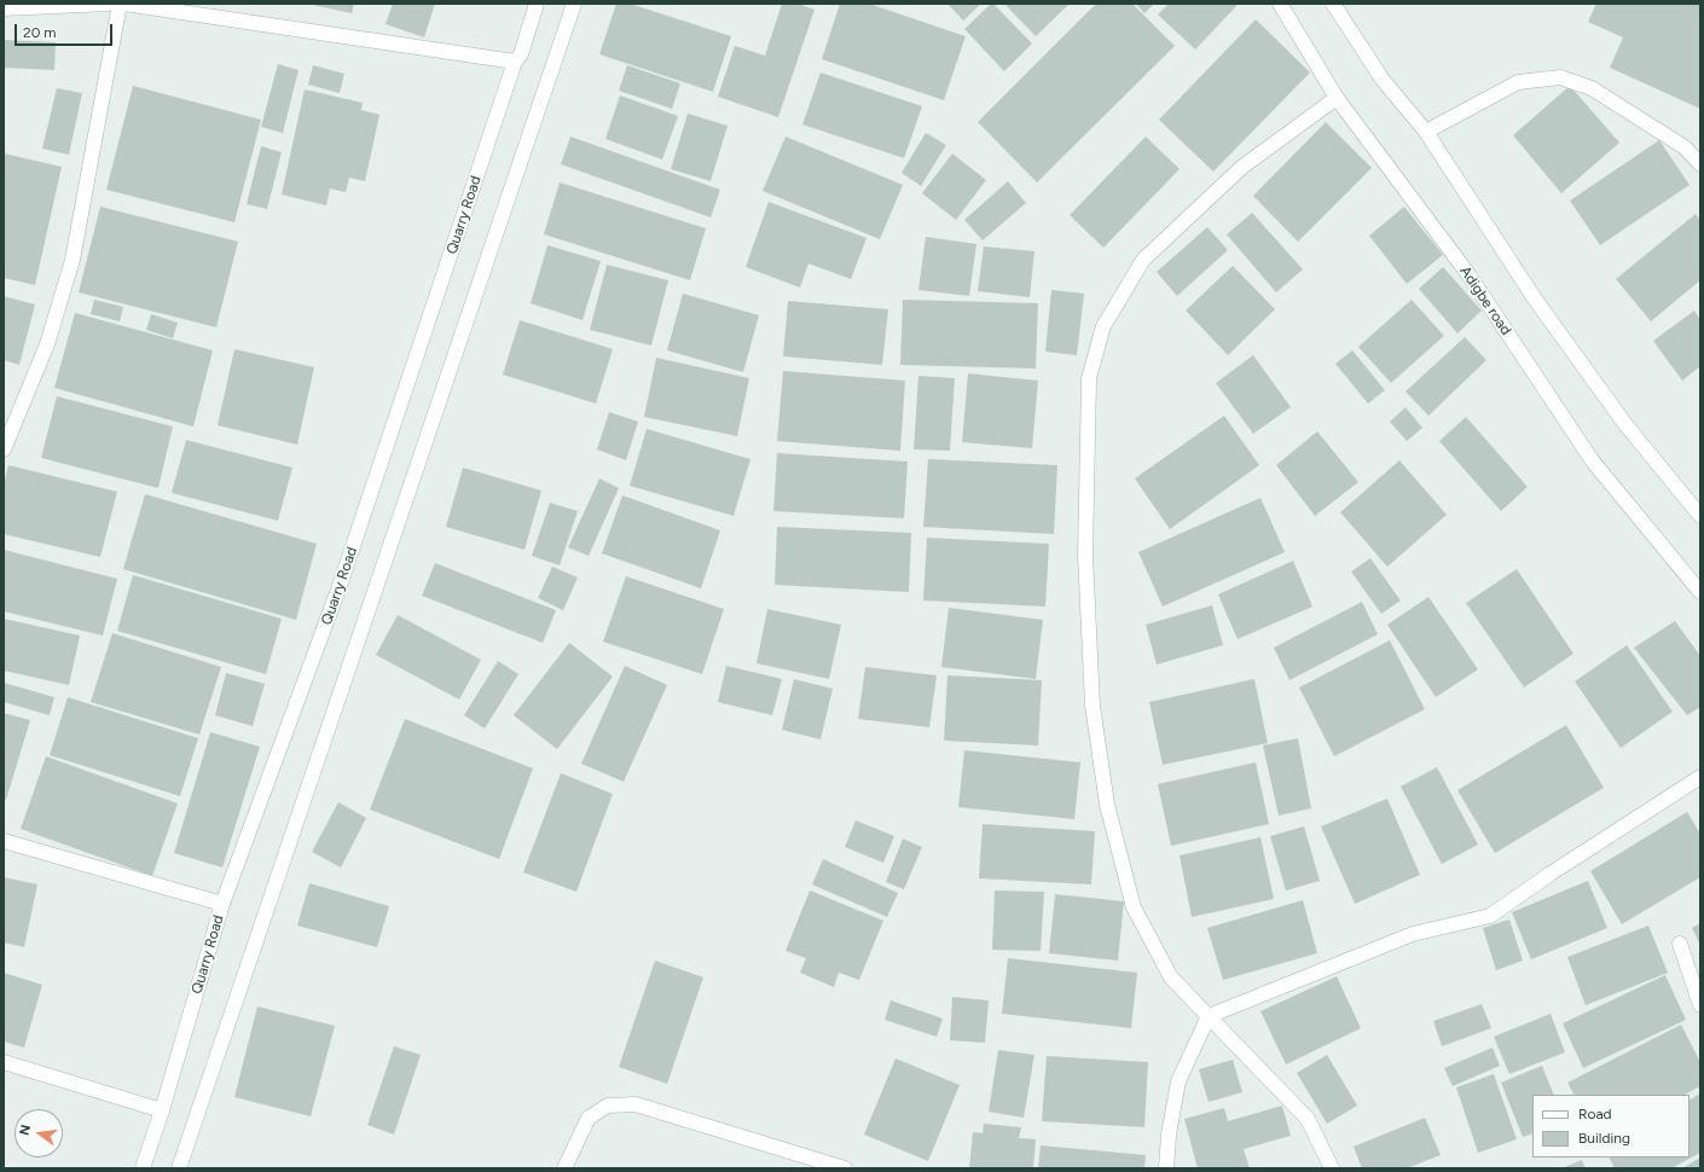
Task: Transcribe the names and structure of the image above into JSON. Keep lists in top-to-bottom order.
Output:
{
  "streets": {
    "main road": ["Quarry Road", "Adigbe road"]
  },
  "legend": ["Road", "Building"],
  "scale_bar": "20 m",
  "north": "left"
}
